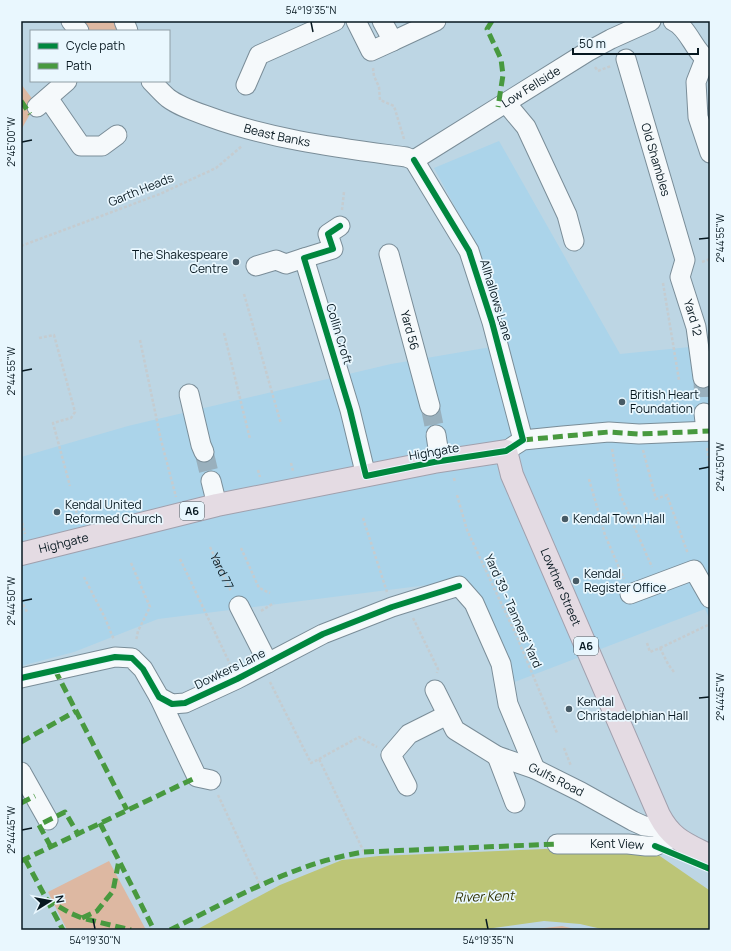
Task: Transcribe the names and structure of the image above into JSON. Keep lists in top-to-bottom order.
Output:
{
  "streets": {
    "highway": ["Highgate", "A6", "Lowther Street"],
    "street": [
      "Low Fellside",
      "Beast Banks",
      "Old Shambles",
      "Allhallows Lane",
      "Yard 12",
      "Yard 56",
      "Collin Croft",
      "Dowkers Lane",
      "Gulfs Road",
      "Kent View"
    ],
    "path": ["Garth Heads", "Yard 77", "Yard 39 - Tanners' Yard"]
  },
  "crossings": [
    ["Low Fellside", "Beast Banks"],
    ["Low Fellside", "Allhallows Lane"],
    ["Beast Banks", "Garth Heads"],
    ["Beast Banks", "Allhallows Lane"],
    ["Old Shambles", "Yard 12"],
    ["Allhallows Lane", "Highgate"],
    ["Allhallows Lane", "Lowther Street"],
    ["Collin Croft", "Highgate"],
    ["Highgate", "Lowther Street"],
    ["Lowther Street", "Gulfs Road"],
    ["Lowther Street", "Kent View"],
    ["Dowkers Lane", "Gulfs Road"],
    ["Gulfs Road", "Kent View"]
  ],
  "water": ["River Kent"],
  "places": [
    "The Shakespeare Centre",
    "British Heart Foundation",
    "Kendal United Reformed Church",
    "Kendal Town Hall",
    "Kendal Register Office",
    "Kendal Christadelphian Hall"
  ],
  "legend": ["Cycle path", "Path"],
  "scale_bar": "50 m",
  "north": "right",
  "coordinates": [
    "54°19'35\"N",
    "2°45'00\"W",
    "2°44'55\"W",
    "2°44'50\"W",
    "2°44'45\"W",
    "54°19'30\"N"
  ]
}
